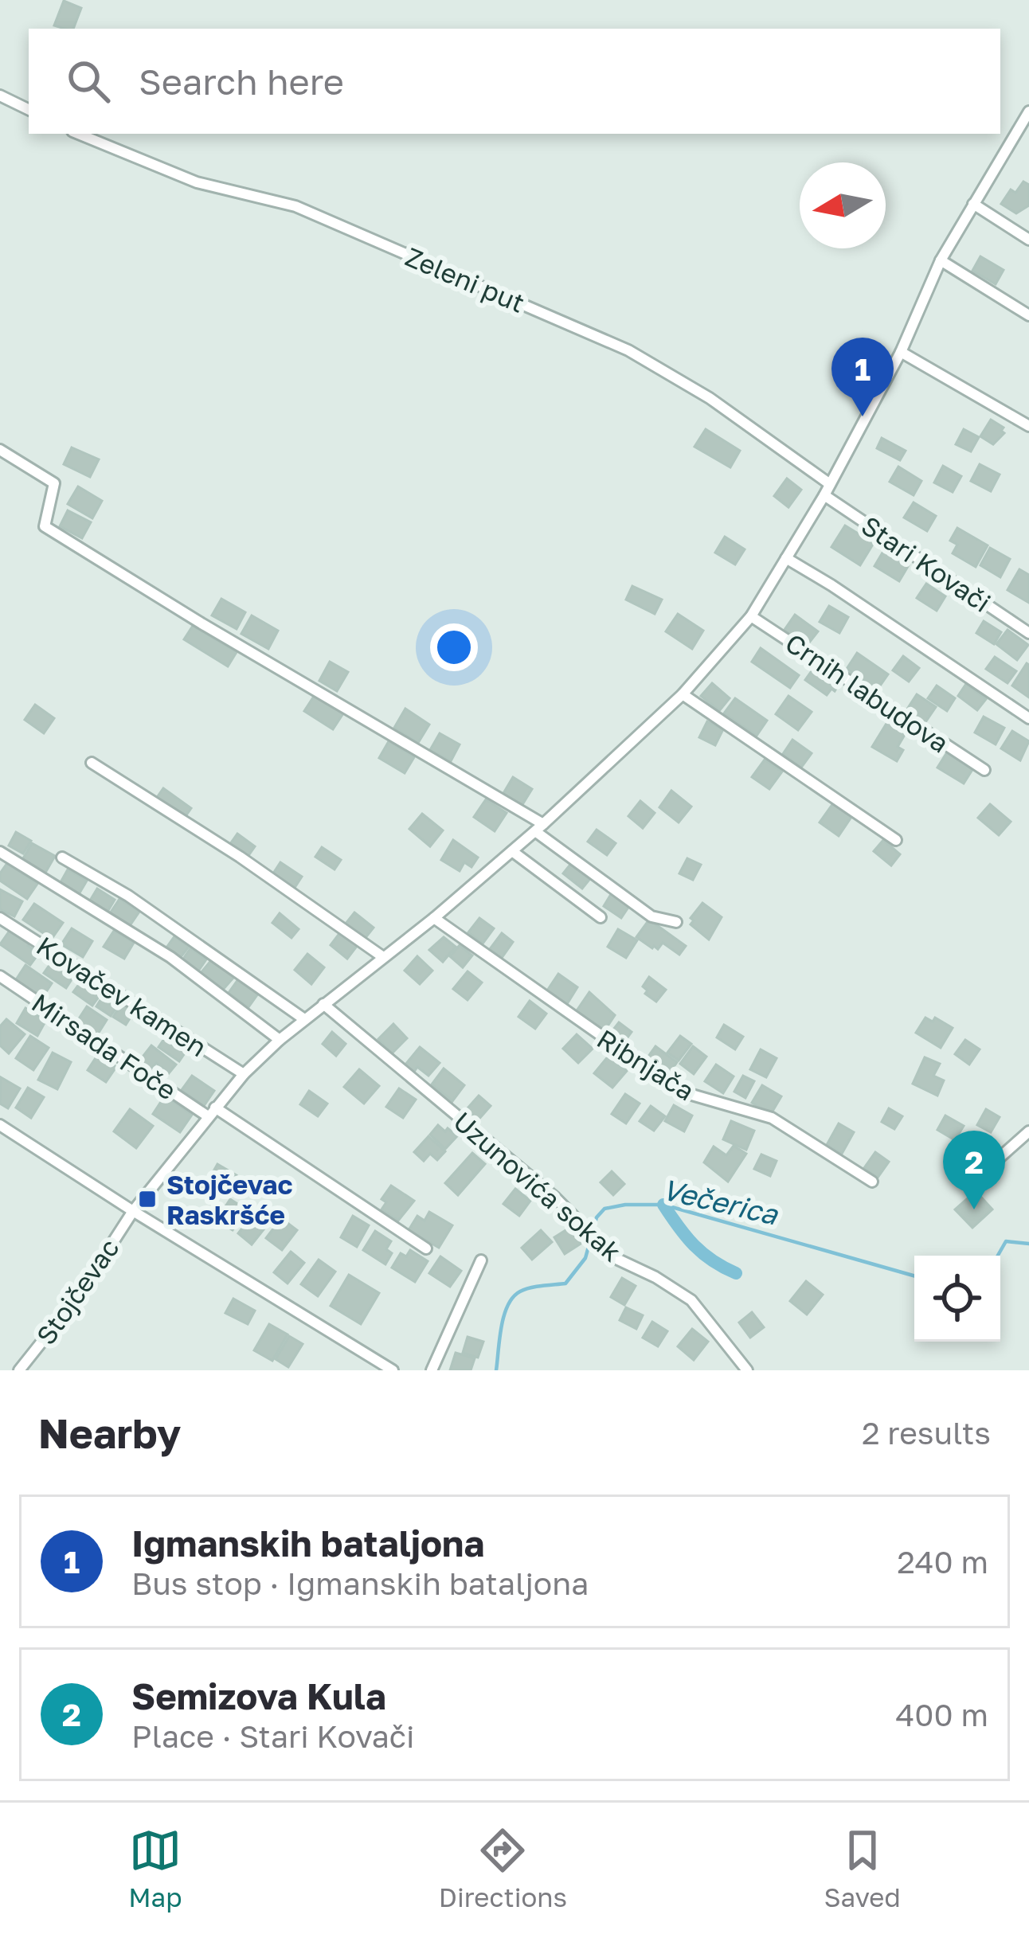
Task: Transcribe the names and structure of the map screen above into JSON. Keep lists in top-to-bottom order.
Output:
{
  "streets": {
    "street": [
      "Zeleni put",
      "Stari Kovači",
      "Crnih labudova",
      "Kovačev kamen",
      "Mirsada Foče",
      "Ribnjača",
      "Uzunovića sokak",
      "Stojčevac"
    ]
  },
  "crossings": [
    ["Zeleni put", "Stojčevac"],
    ["Stari Kovači", "Stojčevac"],
    ["Crnih labudova", "Stojčevac"],
    ["Kovačev kamen", "Stojčevac"],
    ["Mirsada Foče", "Stojčevac"],
    ["Ribnjača", "Stojčevac"],
    ["Uzunovića sokak", "Stojčevac"]
  ],
  "water": ["Večerica"],
  "places": {
    "transit": ["Stojčevac Raskršće"]
  },
  "north": "left",
  "page": {
    "search": "Search here",
    "pins": ["1", "2"],
    "heading": ["Nearby", "2 results"],
    "list": [
      {
        "mark": "1",
        "name": "Igmanskih bataljona",
        "note": "Bus stop · Igmanskih bataljona",
        "value": "240 m"
      },
      {
        "mark": "2",
        "name": "Semizova Kula",
        "note": "Place · Stari Kovači",
        "value": "400 m"
      }
    ],
    "nav": ["Map", "Directions", "Saved"]
  }
}
